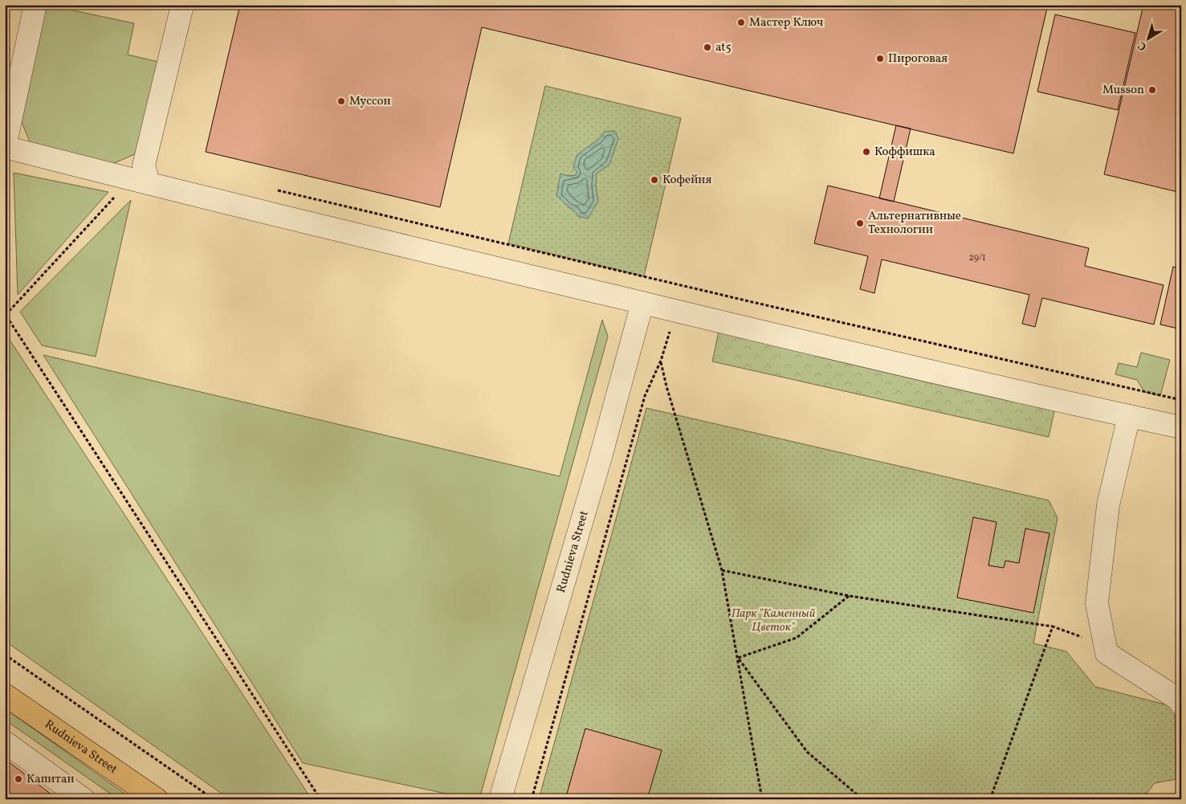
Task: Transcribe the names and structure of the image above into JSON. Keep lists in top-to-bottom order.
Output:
{
  "streets": {
    "main road": ["Rudnieva Street"]
  },
  "parks": ["Парк \"Каменный Цветок\""],
  "places": [
    "Мастер Ключ",
    "at5",
    "Пироговая",
    "Musson",
    "Муссон",
    "Коффишка",
    "Кофейня",
    "Альтернативные Технологии",
    "Капитан"
  ],
  "house_numbers": ["29/1"],
  "north": "bottom left"
}
